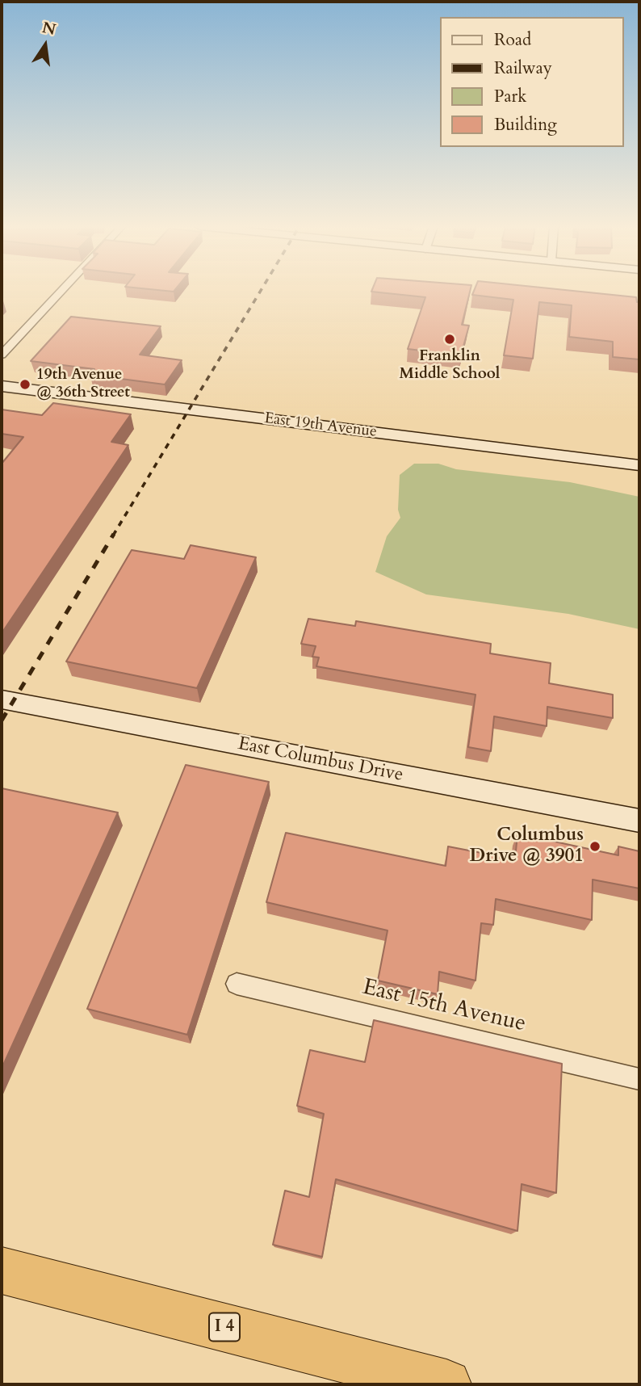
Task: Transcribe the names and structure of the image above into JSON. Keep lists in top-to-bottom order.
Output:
{
  "streets": {
    "highway": ["I 4"],
    "main road": ["East 19th Avenue", "East Columbus Drive"],
    "street": ["East 15th Avenue"]
  },
  "places": ["Franklin Middle School", "19th Avenue @ 36th Street", "Columbus Drive @ 3901"],
  "legend": [
    "Road",
    "Railway",
    "Park",
    "Building"
  ],
  "north": "top"
}
